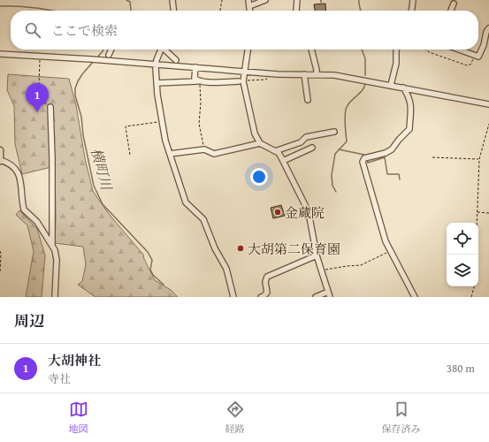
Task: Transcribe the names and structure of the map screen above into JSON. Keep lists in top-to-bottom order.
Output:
{
  "water": ["横町川"],
  "places": ["金蔵院", "大胡第二保育園"],
  "page": {
    "search": "ここで検索",
    "pins": "1",
    "heading": "周辺",
    "list": [
      {
        "mark": "1",
        "name": "大胡神社",
        "note": "寺社",
        "value": "380 m"
      }
    ],
    "nav": ["地図", "経路", "保存済み"]
  }
}
